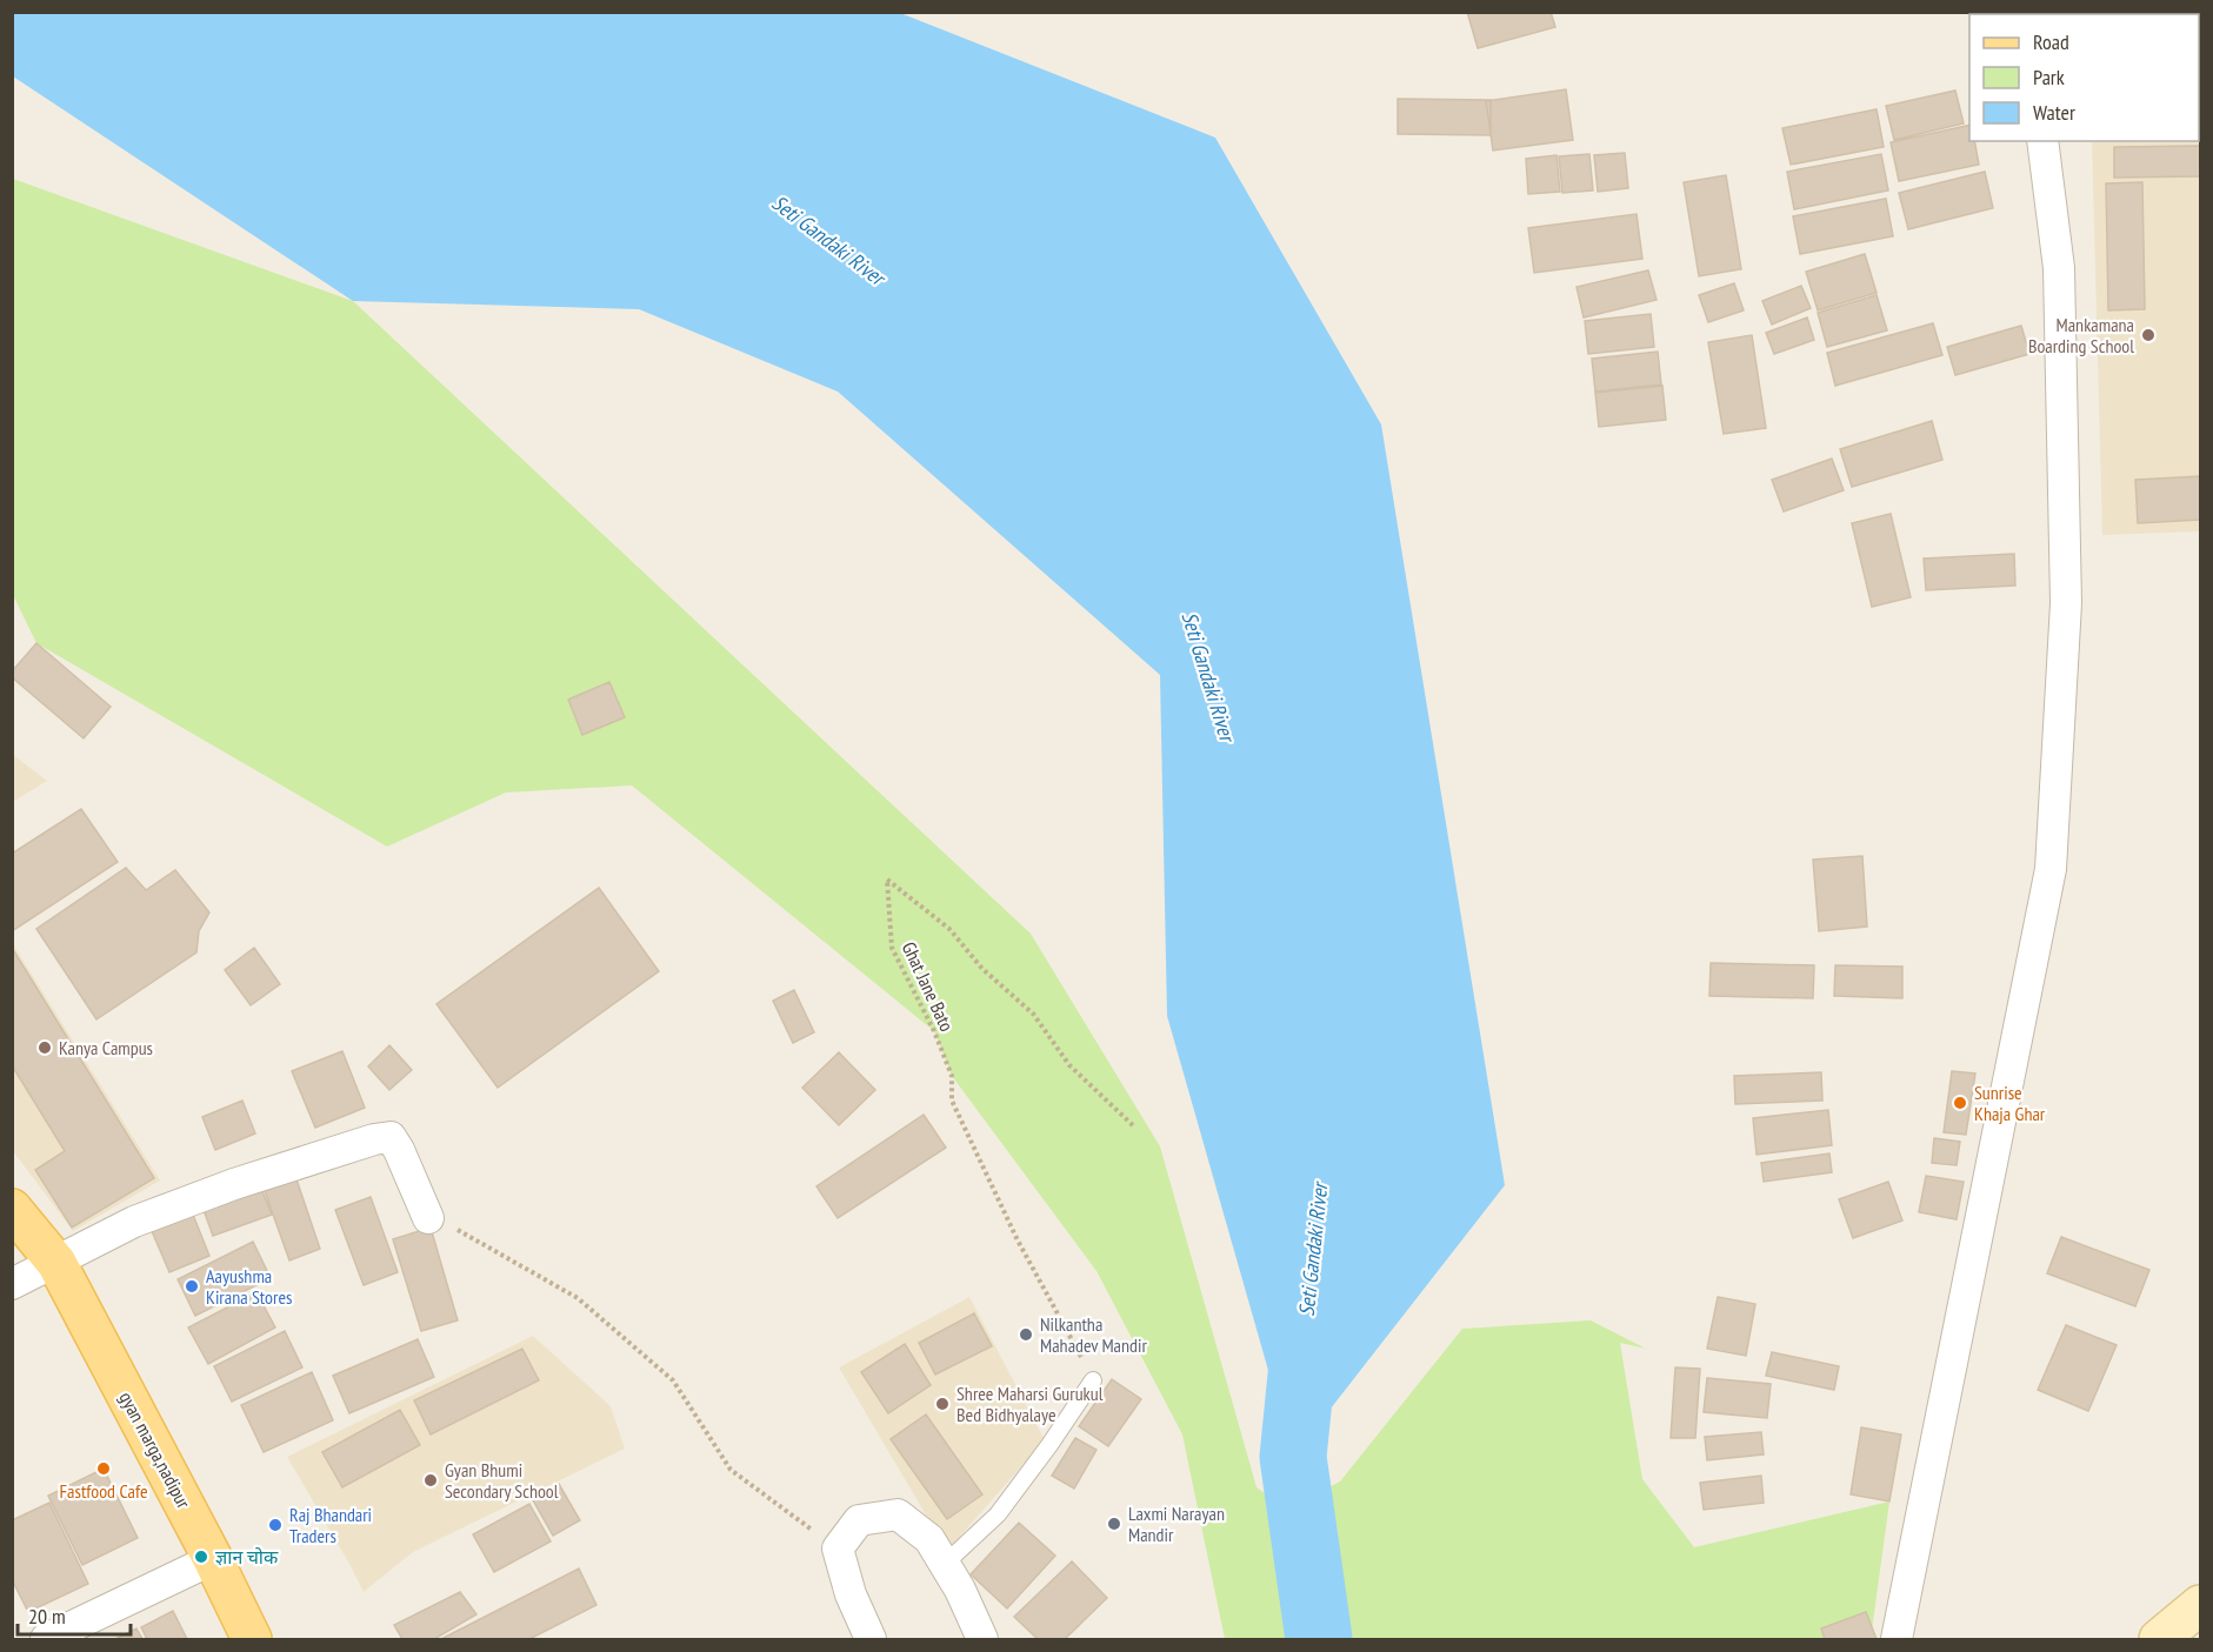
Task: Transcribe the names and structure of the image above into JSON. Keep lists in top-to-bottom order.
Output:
{
  "streets": {
    "main road": ["gyan marga,nadipur"],
    "path": ["Ghat Jane Bato"]
  },
  "water": ["Seti Gandaki River"],
  "places": [
    "Mankamana Boarding School",
    "Kanya Campus",
    "Sunrise Khaja Ghar",
    "Aayushma Kirana Stores",
    "Nilkantha Mahadev Mandir",
    "Shree Maharsi Gurukul Bed Bidhyalaye",
    "Fastfood Cafe",
    "Gyan Bhumi Secondary School",
    "Laxmi Narayan Mandir",
    "Raj Bhandari Traders",
    "ज्ञान चोक"
  ],
  "legend": ["Road", "Park", "Water"],
  "scale_bar": "20 m"
}
